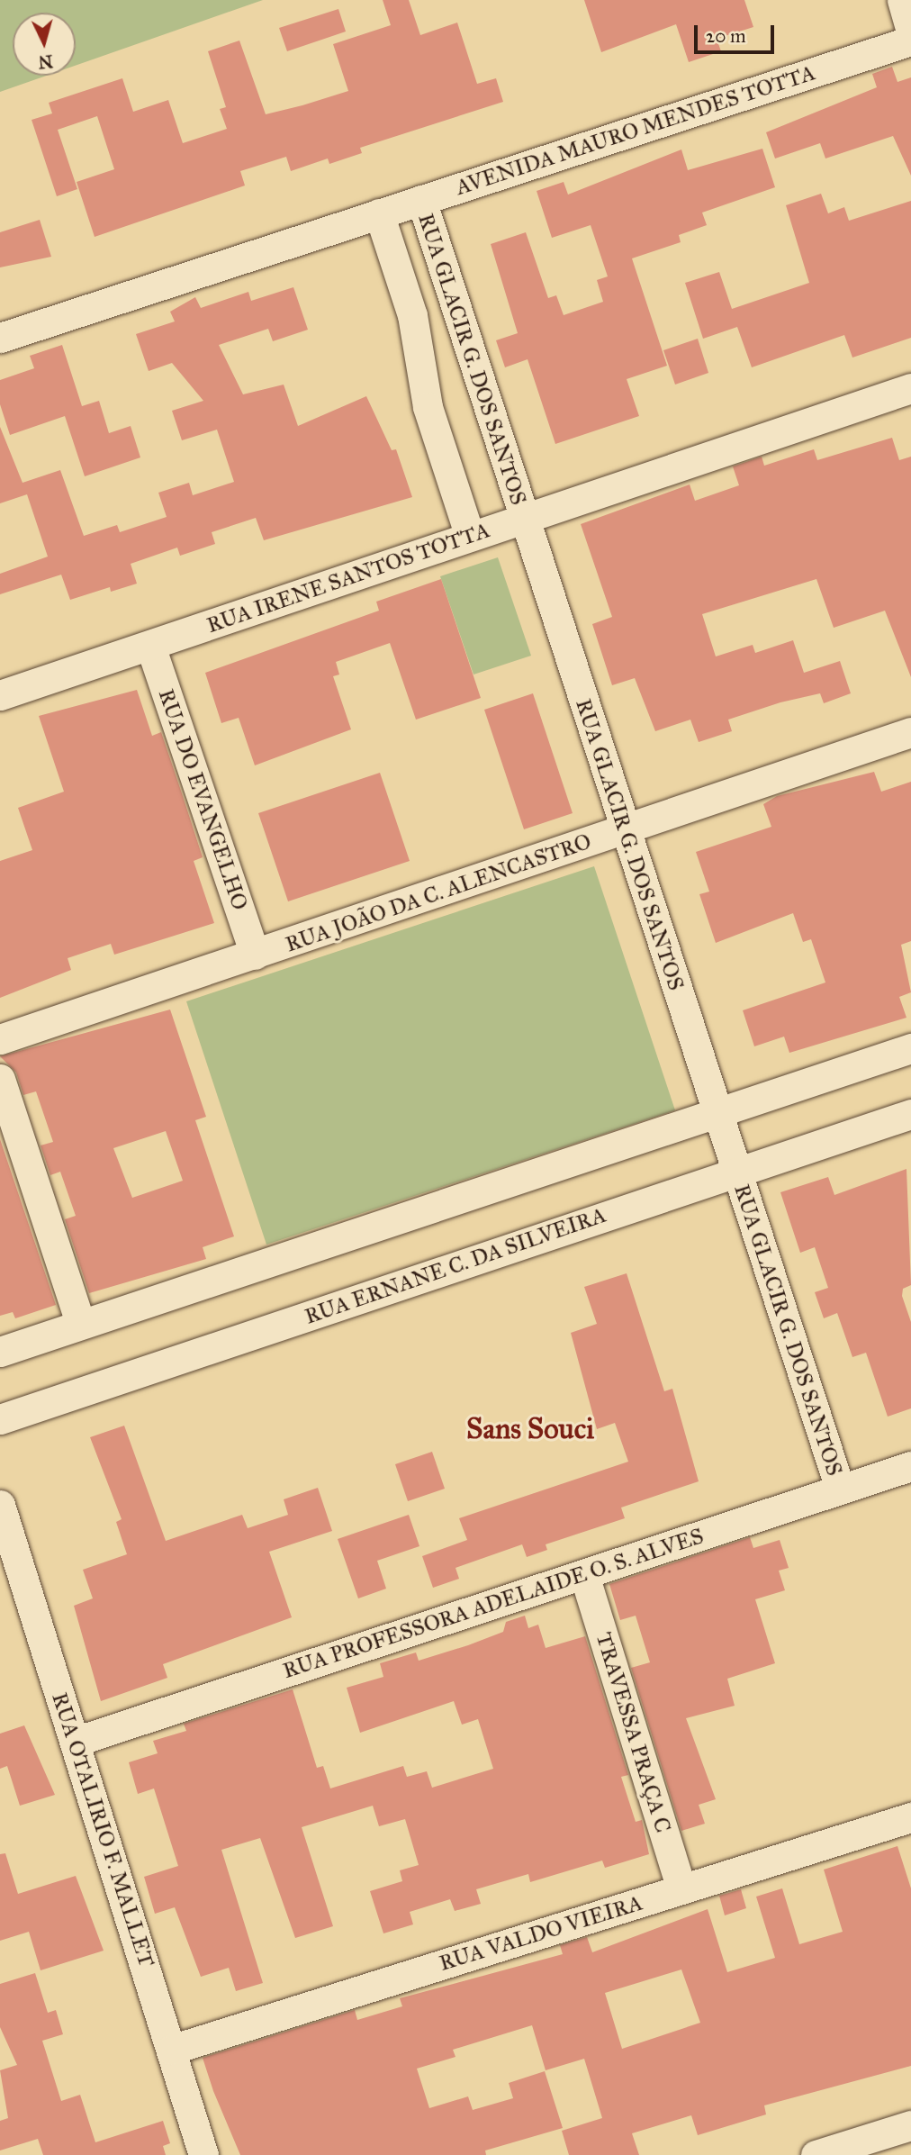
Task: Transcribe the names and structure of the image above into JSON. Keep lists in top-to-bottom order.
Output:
{
  "streets": {
    "street": [
      "AVENIDA MAURO MENDES TOTTA",
      "RUA GLACIR G. DOS SANTOS",
      "RUA IRENE SANTOS TOTTA",
      "RUA DO EVANGELHO",
      "RUA JOÃO DA C. ALENCASTRO",
      "RUA ERNANE C. DA SILVEIRA",
      "RUA PROFESSORA ADELAIDE O. S. ALVES",
      "TRAVESSA PRAÇA C",
      "RUA OTALIRIO F. MALLET",
      "RUA VALDO VIEIRA"
    ]
  },
  "crossings": [
    ["AVENIDA MAURO MENDES TOTTA", "RUA GLACIR G. DOS SANTOS"],
    ["RUA GLACIR G. DOS SANTOS", "RUA IRENE SANTOS TOTTA"],
    ["RUA GLACIR G. DOS SANTOS", "RUA JOÃO DA C. ALENCASTRO"],
    ["RUA GLACIR G. DOS SANTOS", "RUA ERNANE C. DA SILVEIRA"],
    ["RUA GLACIR G. DOS SANTOS", "RUA PROFESSORA ADELAIDE O. S. ALVES"],
    ["RUA IRENE SANTOS TOTTA", "RUA DO EVANGELHO"],
    ["RUA DO EVANGELHO", "RUA JOÃO DA C. ALENCASTRO"],
    ["RUA PROFESSORA ADELAIDE O. S. ALVES", "TRAVESSA PRAÇA C"],
    ["RUA PROFESSORA ADELAIDE O. S. ALVES", "RUA OTALIRIO F. MALLET"],
    ["TRAVESSA PRAÇA C", "RUA VALDO VIEIRA"],
    ["RUA OTALIRIO F. MALLET", "RUA VALDO VIEIRA"]
  ],
  "districts": ["Sans Souci"],
  "scale_bar": "20 m",
  "north": "bottom"
}
